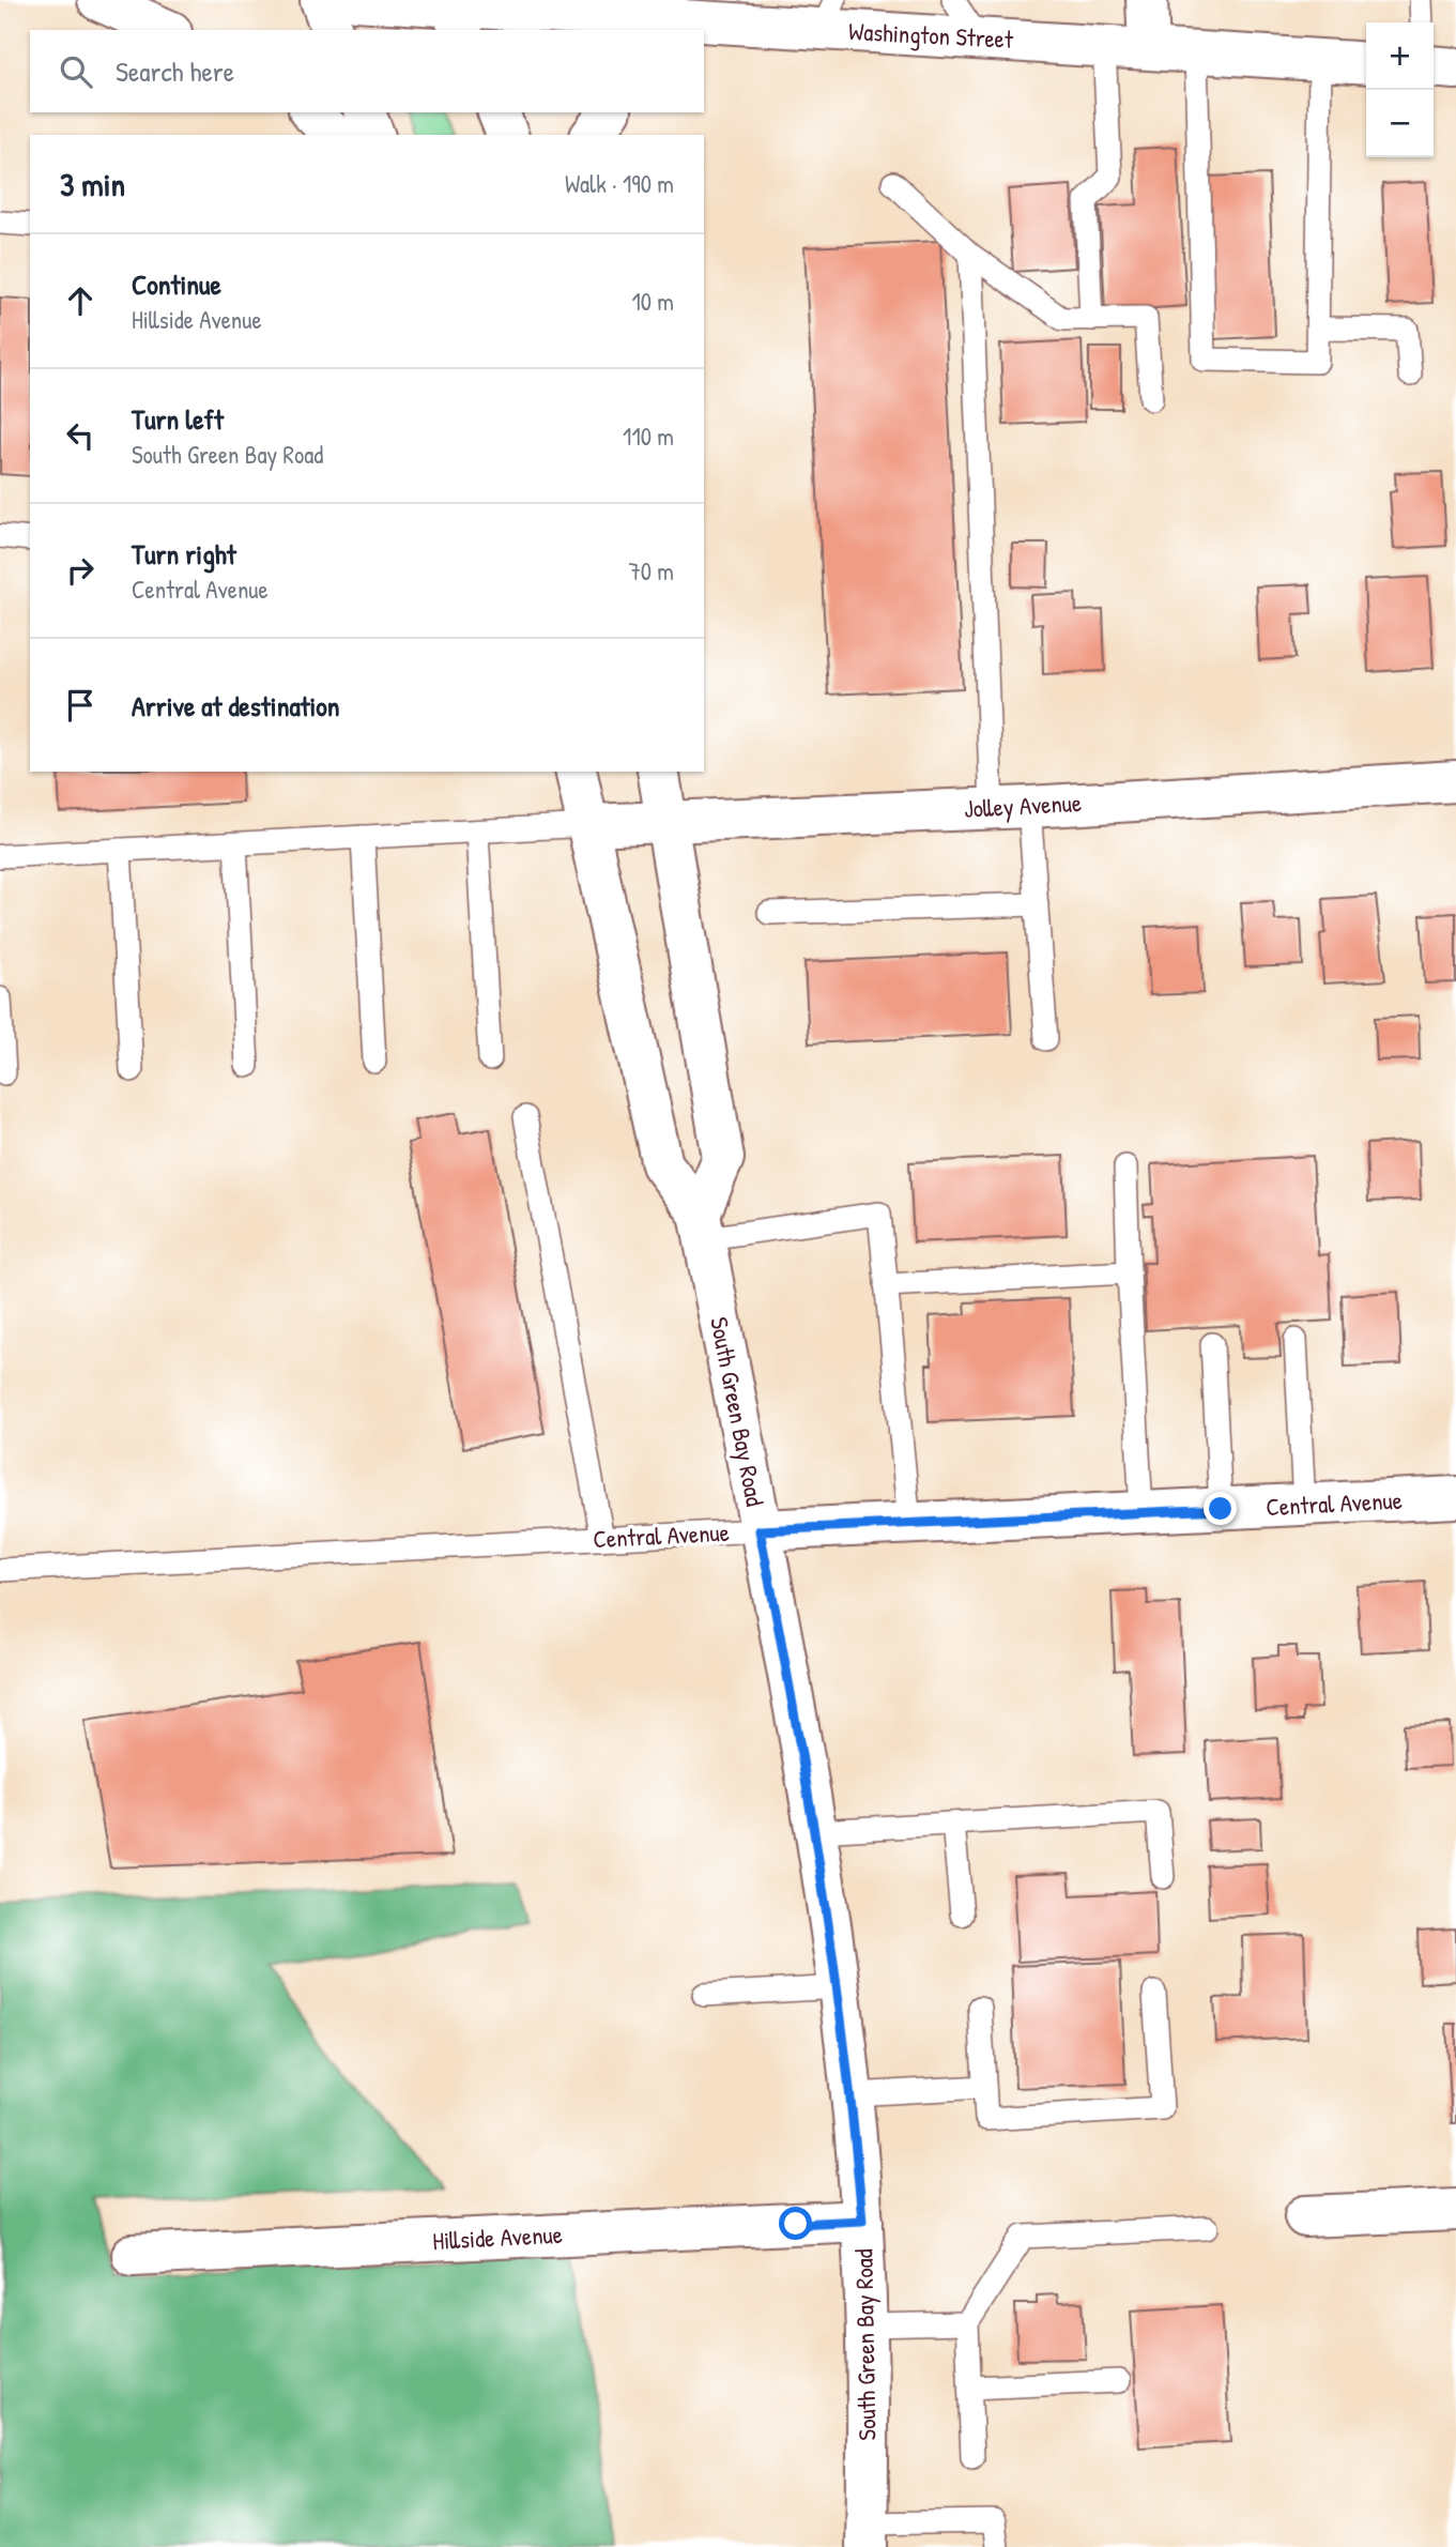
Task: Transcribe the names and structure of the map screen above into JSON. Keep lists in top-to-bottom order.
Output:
{
  "streets": {
    "main road": [
      "Washington Street",
      "Jolley Avenue",
      "South Green Bay Road",
      "Central Avenue",
      "Hillside Avenue"
    ]
  },
  "crossings": [
    ["Jolley Avenue", "South Green Bay Road"],
    ["South Green Bay Road", "Central Avenue"],
    ["South Green Bay Road", "Hillside Avenue"]
  ],
  "page": {
    "map_buttons": ["+", "−"],
    "search": "Search here",
    "heading": ["3 min", "Walk · 190 m"],
    "list": [
      ["Continue", "Hillside Avenue", "10 m"],
      ["Turn left", "South Green Bay Road", "110 m"],
      ["Turn right", "Central Avenue", "70 m"],
      "Arrive at destination"
    ]
  }
}
